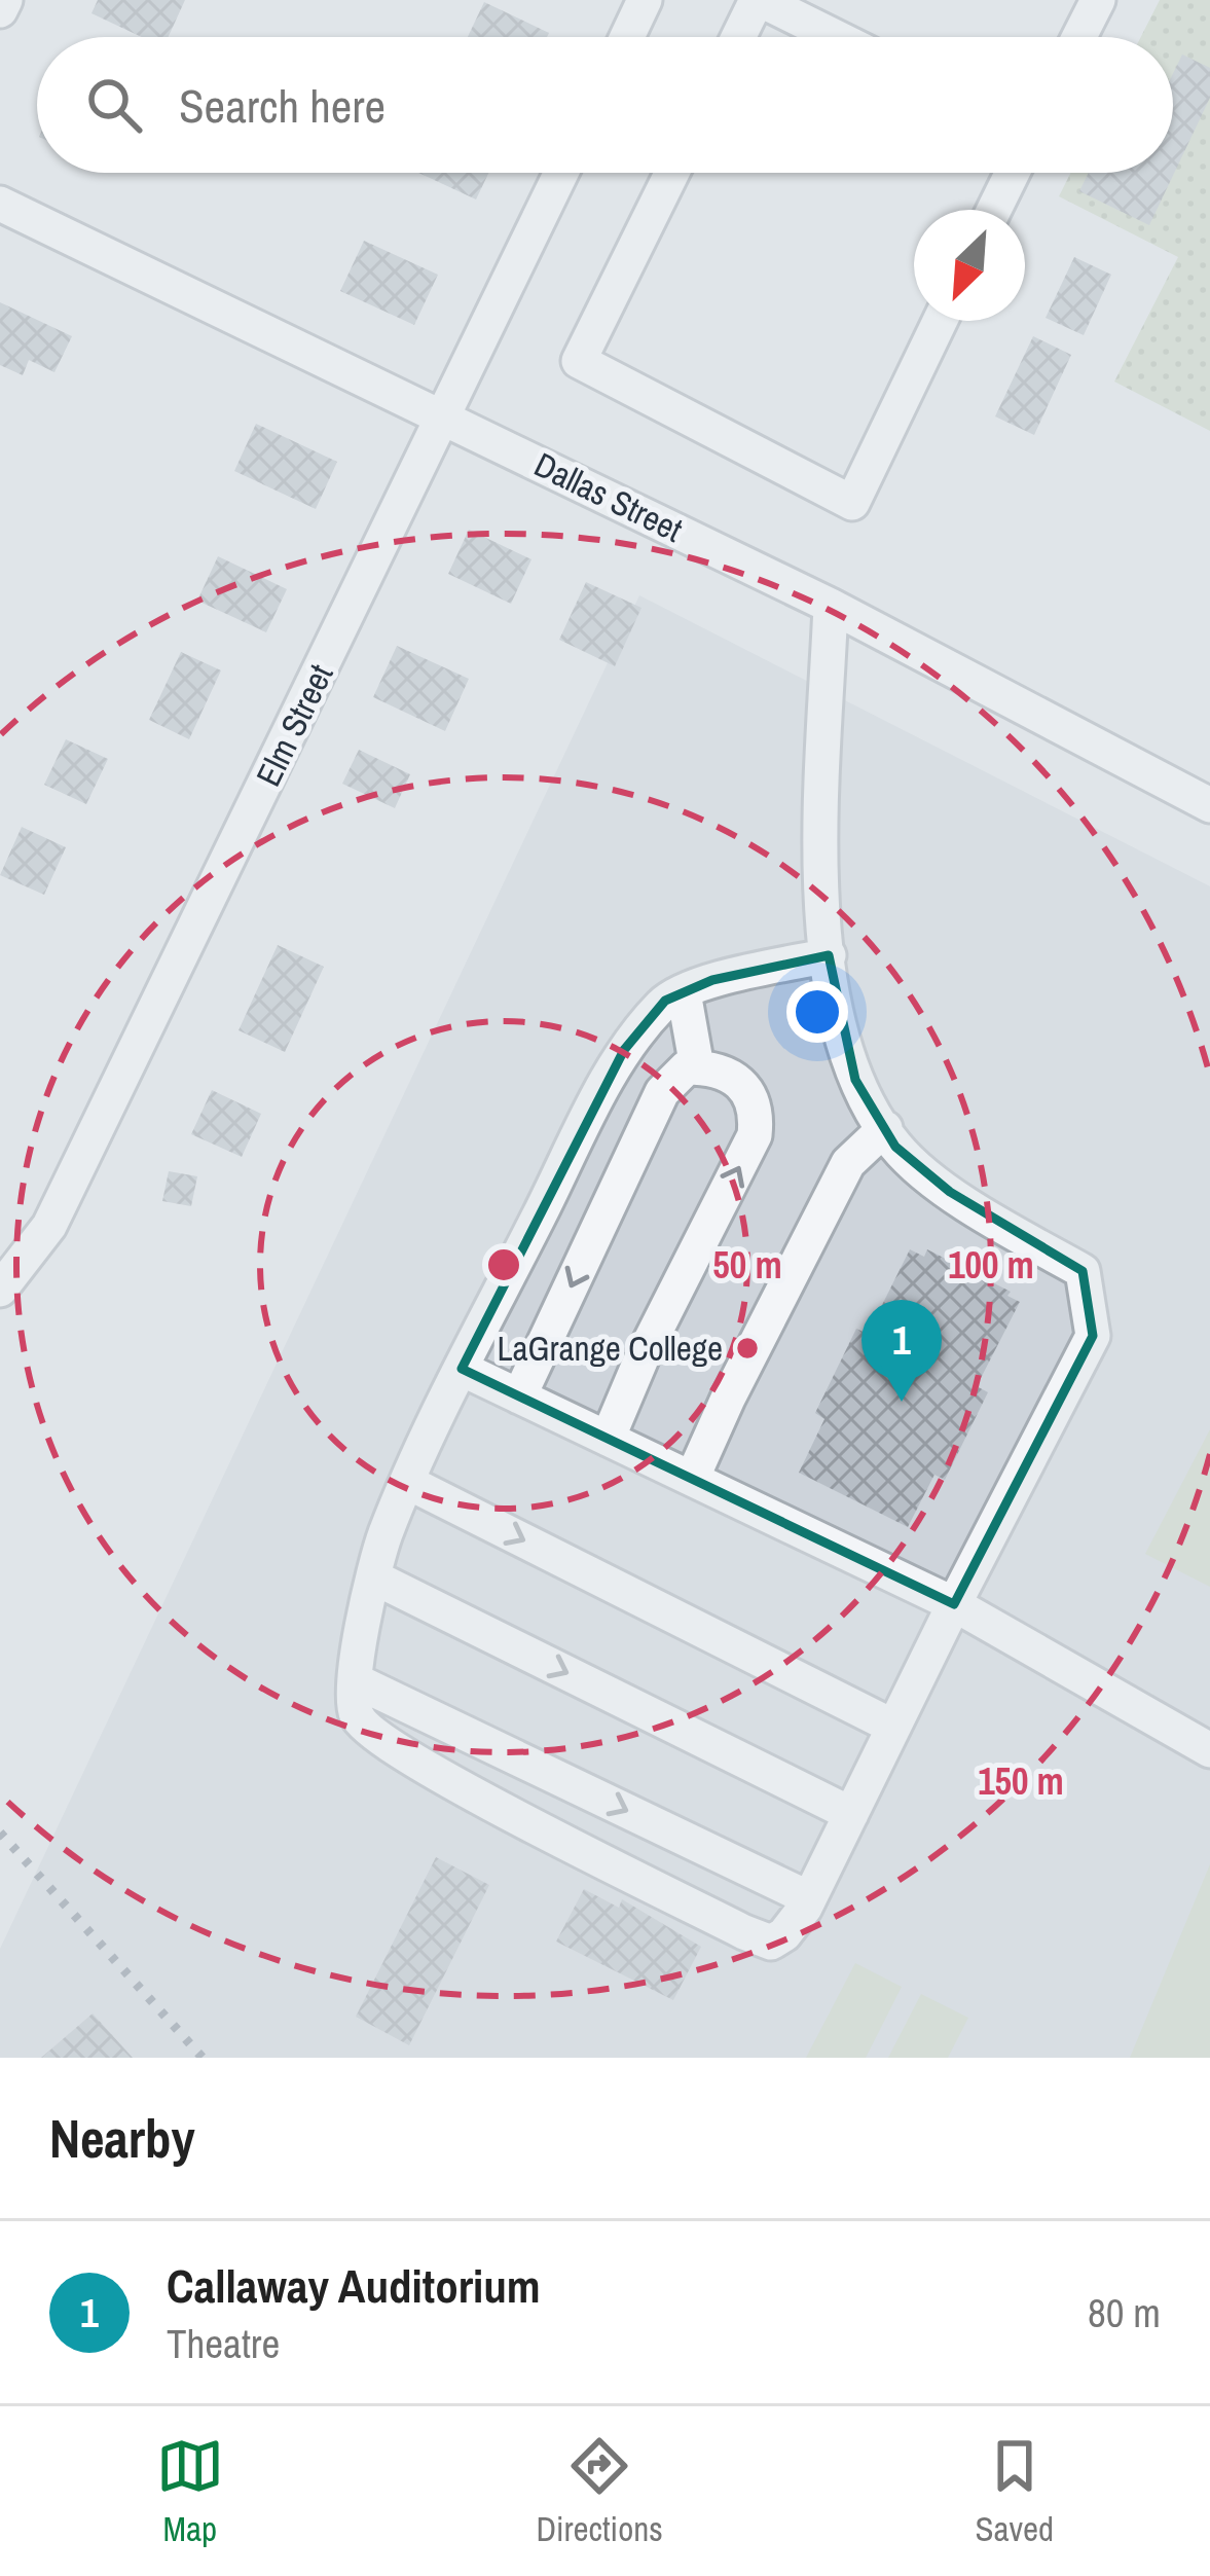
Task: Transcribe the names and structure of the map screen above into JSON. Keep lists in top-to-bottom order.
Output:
{
  "streets": {
    "street": ["Dallas Street", "Elm Street"]
  },
  "crossings": [
    ["Dallas Street", "Elm Street"]
  ],
  "places": ["LaGrange College"],
  "north": "bottom left",
  "page": {
    "search": "Search here",
    "pins": "1",
    "heading": "Nearby",
    "list": [
      {
        "mark": "1",
        "name": "Callaway Auditorium",
        "note": "Theatre",
        "value": "80 m"
      }
    ],
    "nav": ["Map", "Directions", "Saved"]
  },
  "rings": ["50 m", "100 m", "150 m"]
}
